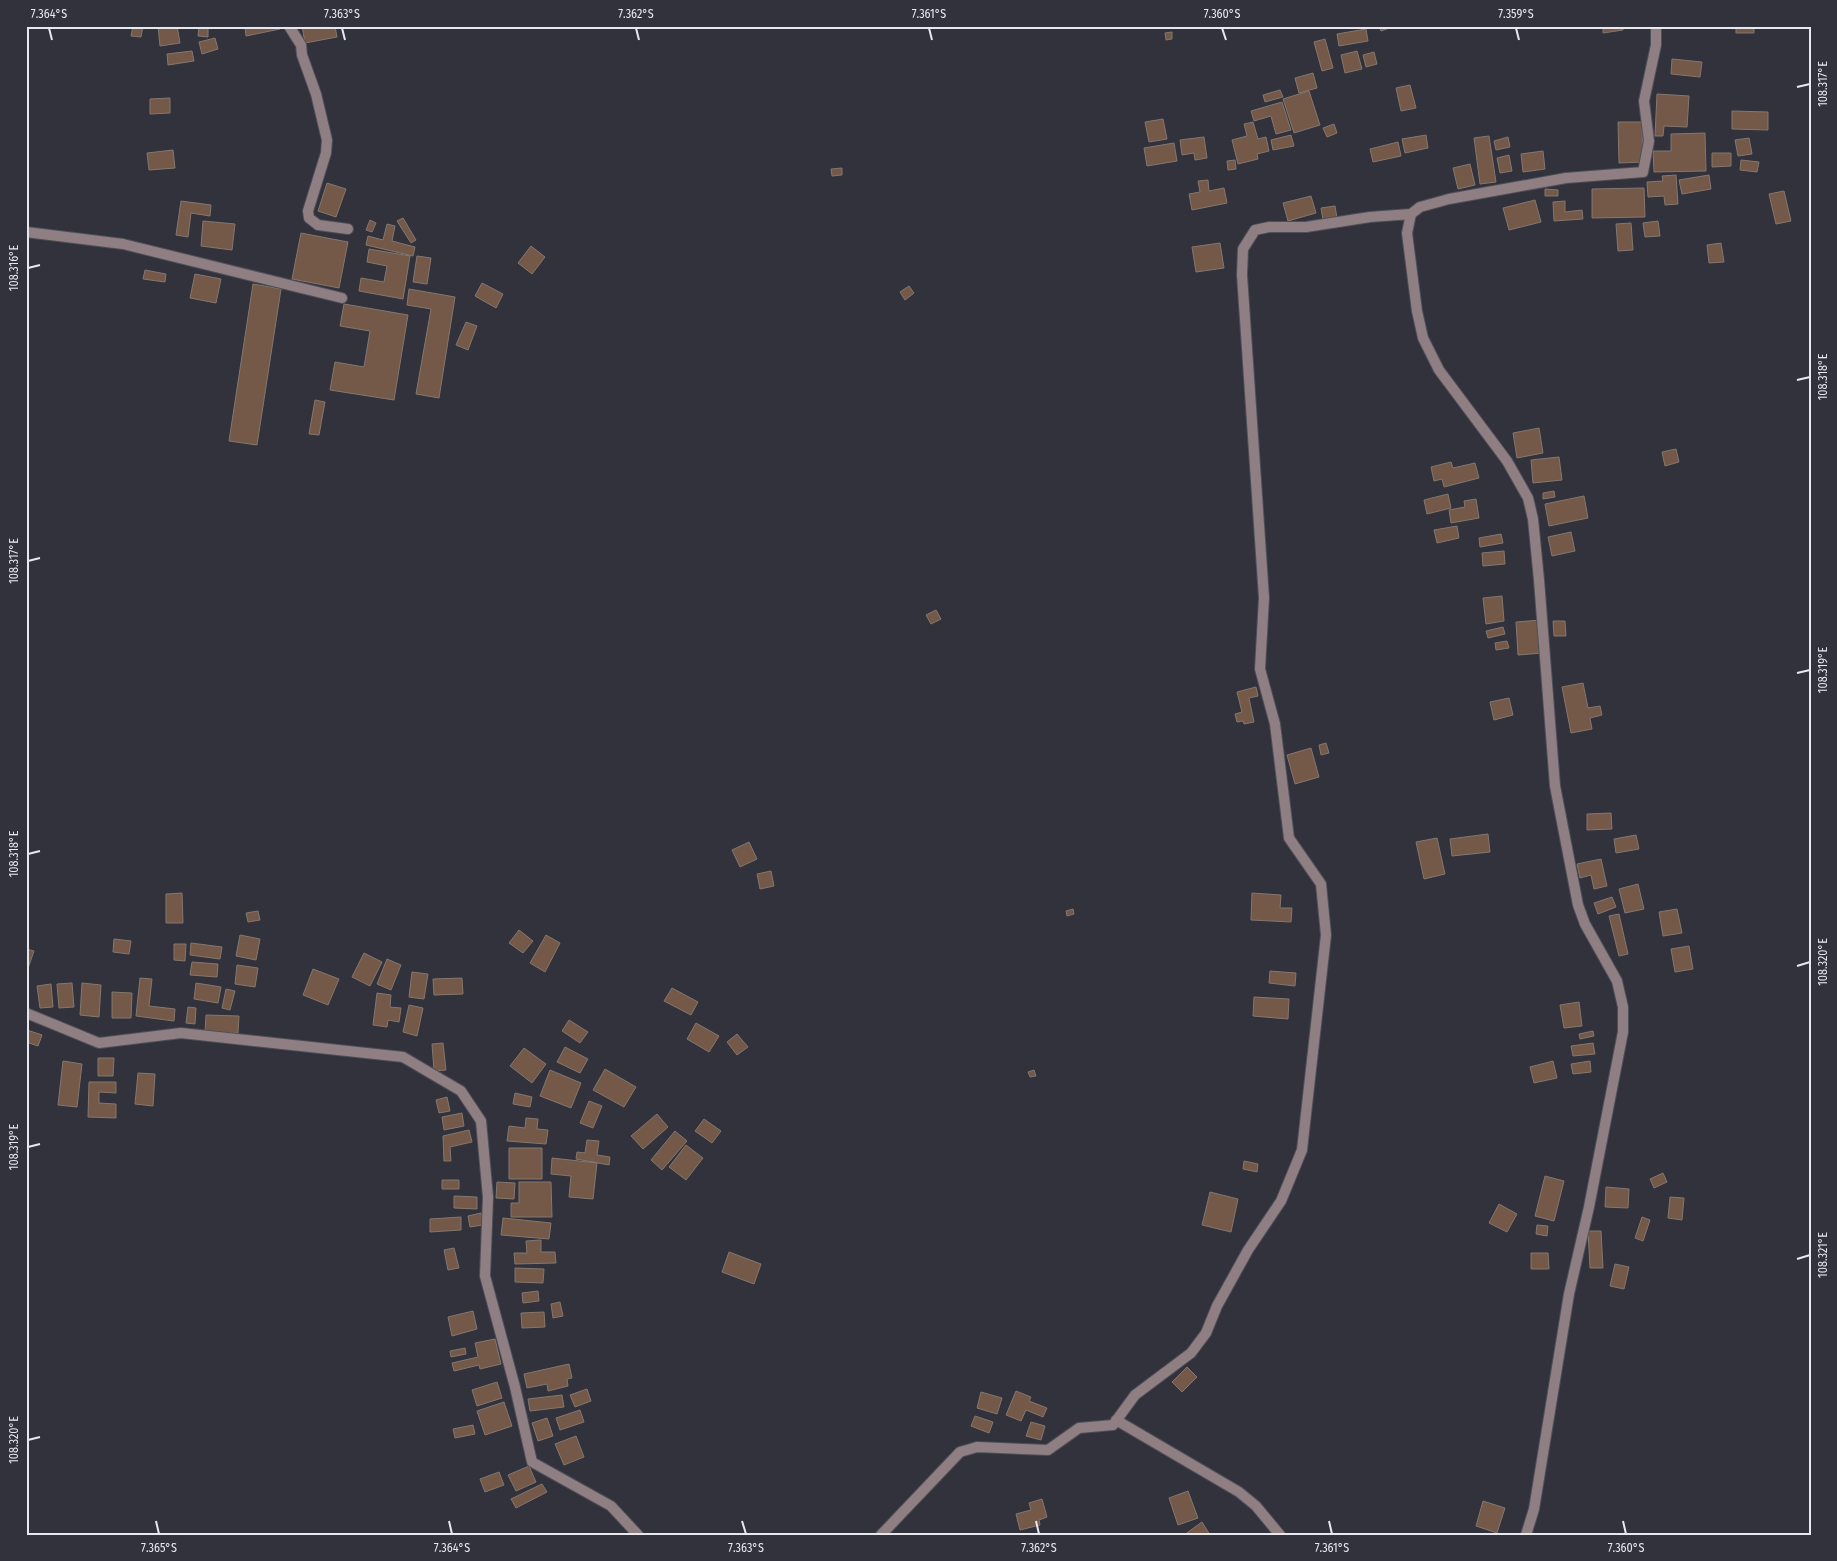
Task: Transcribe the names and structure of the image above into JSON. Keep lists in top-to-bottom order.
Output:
{
  "coordinates": [
    "7.364°S",
    "7.363°S",
    "7.362°S",
    "7.361°S",
    "7.360°S",
    "7.359°S",
    "108.317°E",
    "108.316°E",
    "108.318°E",
    "108.319°E",
    "108.320°E",
    "108.321°E",
    "7.365°S"
  ]
}
